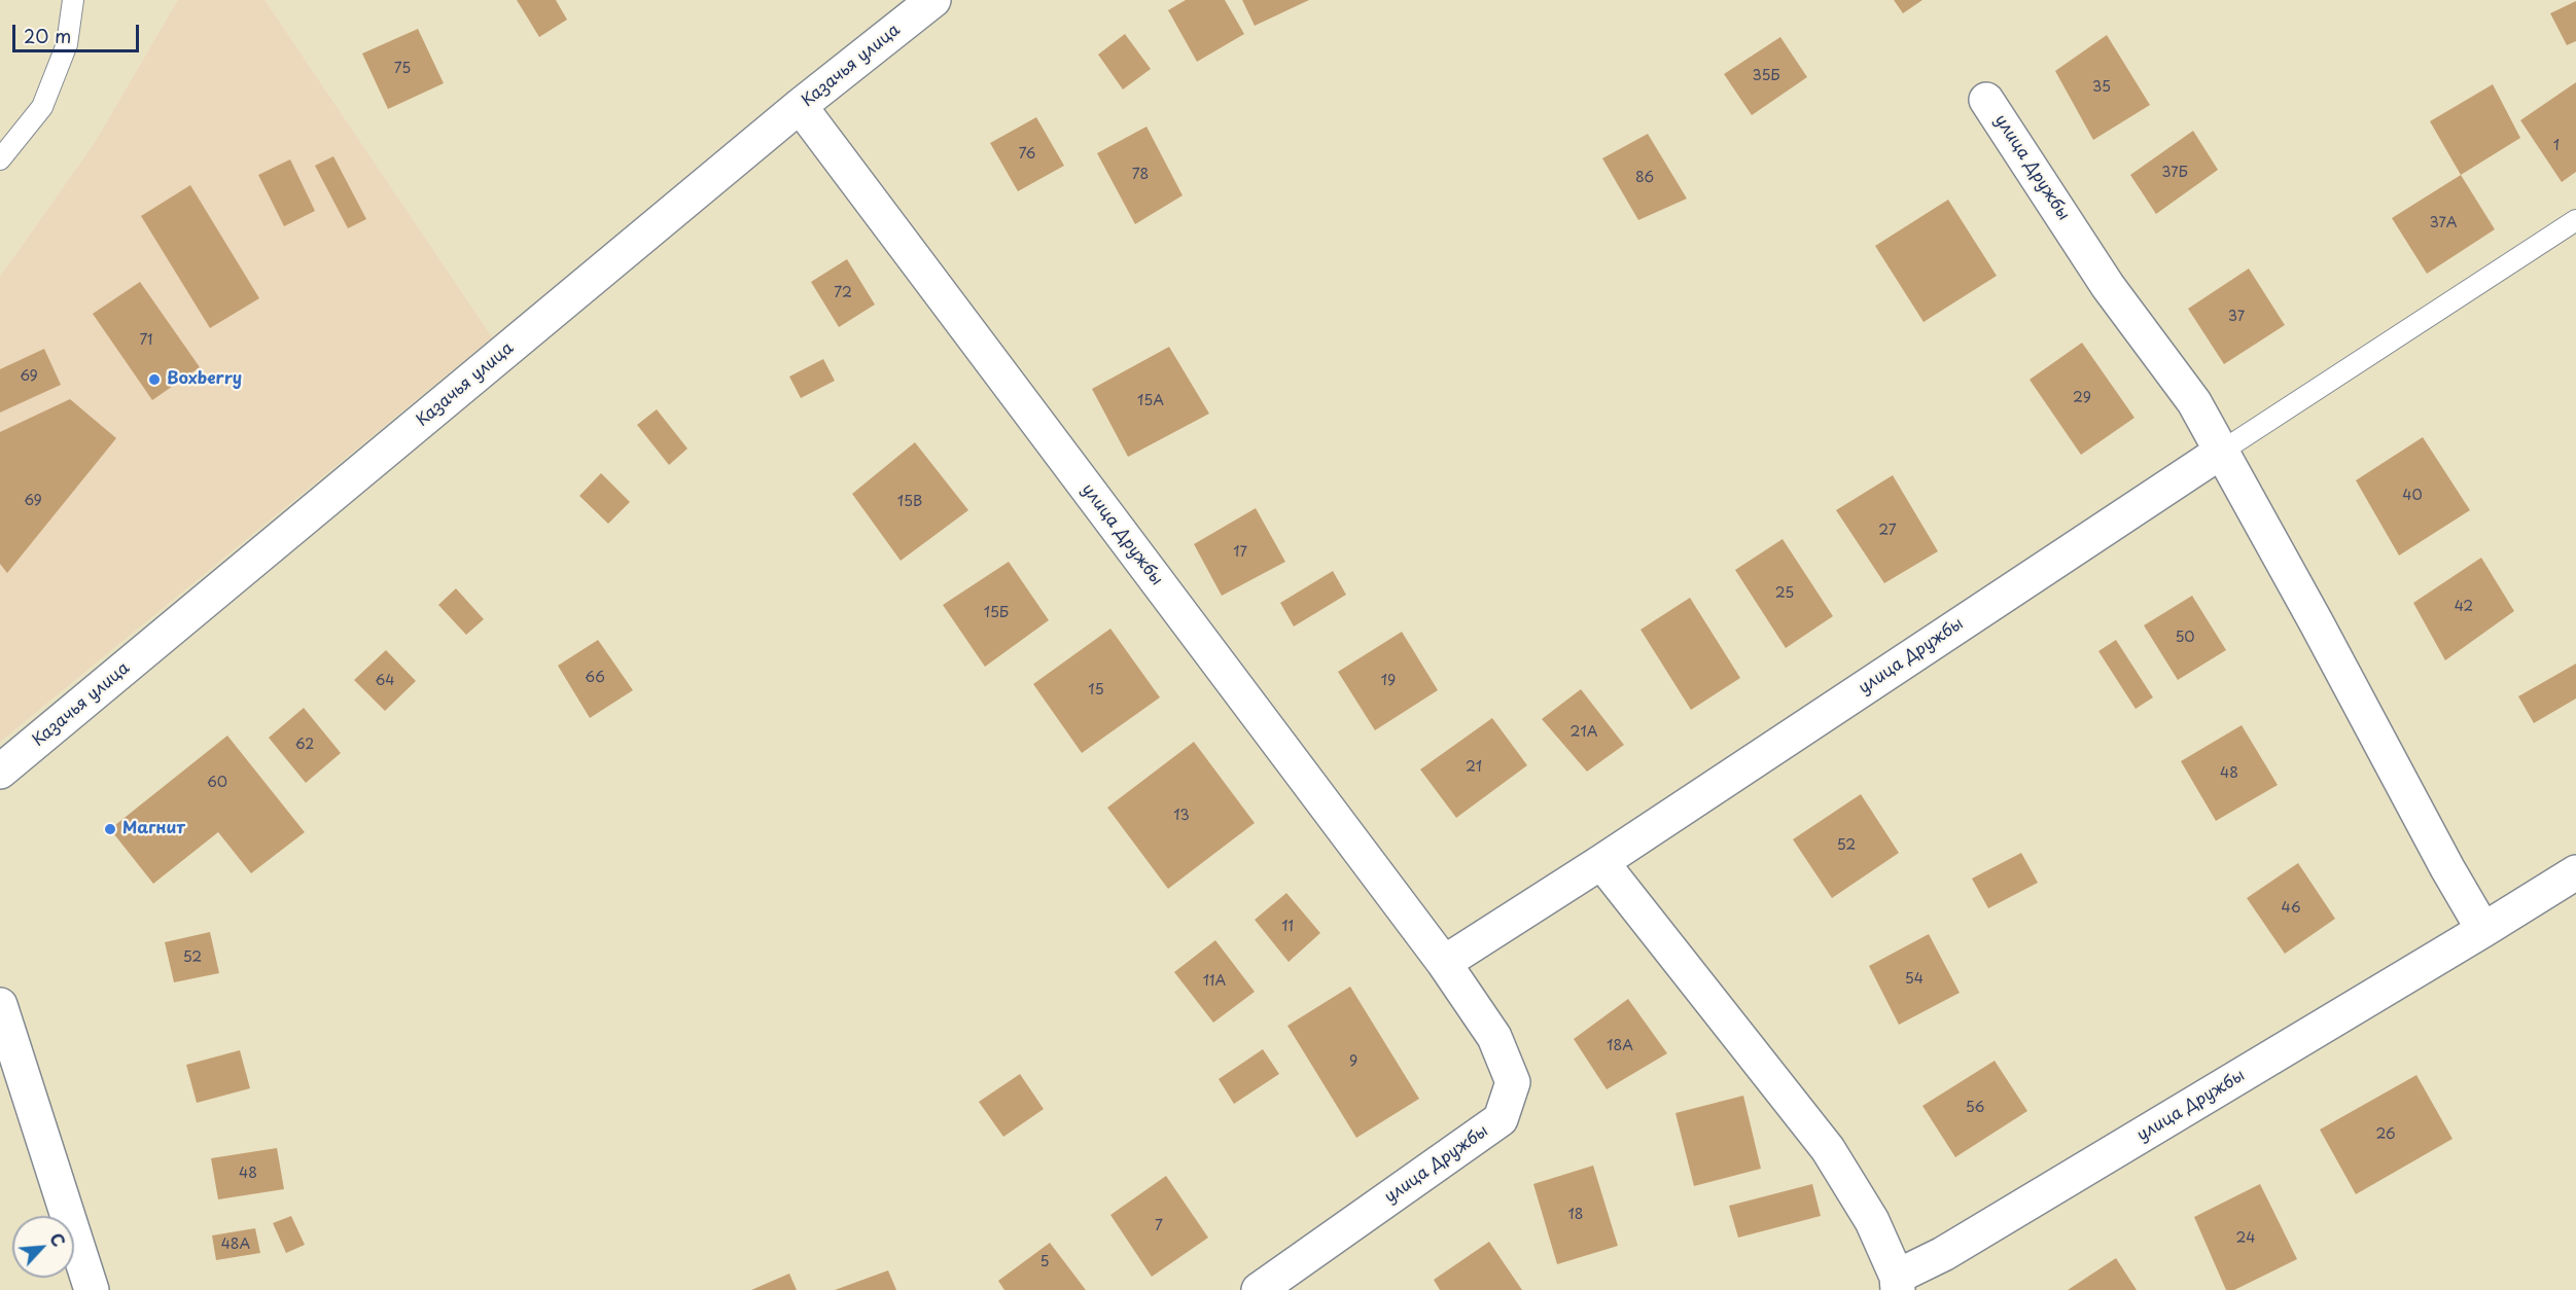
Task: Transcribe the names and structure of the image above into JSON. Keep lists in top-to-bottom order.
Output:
{
  "streets": {
    "street": ["Казачья улица", "улица Дружбы"]
  },
  "crossings": [
    ["Казачья улица", "улица Дружбы"]
  ],
  "places": ["Boxberry", "Магнит"],
  "house_numbers": [
    "75",
    "35Б",
    "35",
    "1",
    "76",
    "37Б",
    "78",
    "86",
    "37А",
    "72",
    "37",
    "71",
    "69",
    "29",
    "15А",
    "40",
    "69",
    "15В",
    "27",
    "17",
    "25",
    "42",
    "15Б",
    "50",
    "66",
    "64",
    "19",
    "15",
    "21А",
    "62",
    "21",
    "48",
    "60",
    "13",
    "52",
    "46",
    "11",
    "52",
    "54",
    "11А",
    "18А",
    "9",
    "56",
    "26",
    "48",
    "18",
    "7",
    "24",
    "48А",
    "5"
  ],
  "scale_bar": "20 m",
  "north": "top right"
}
